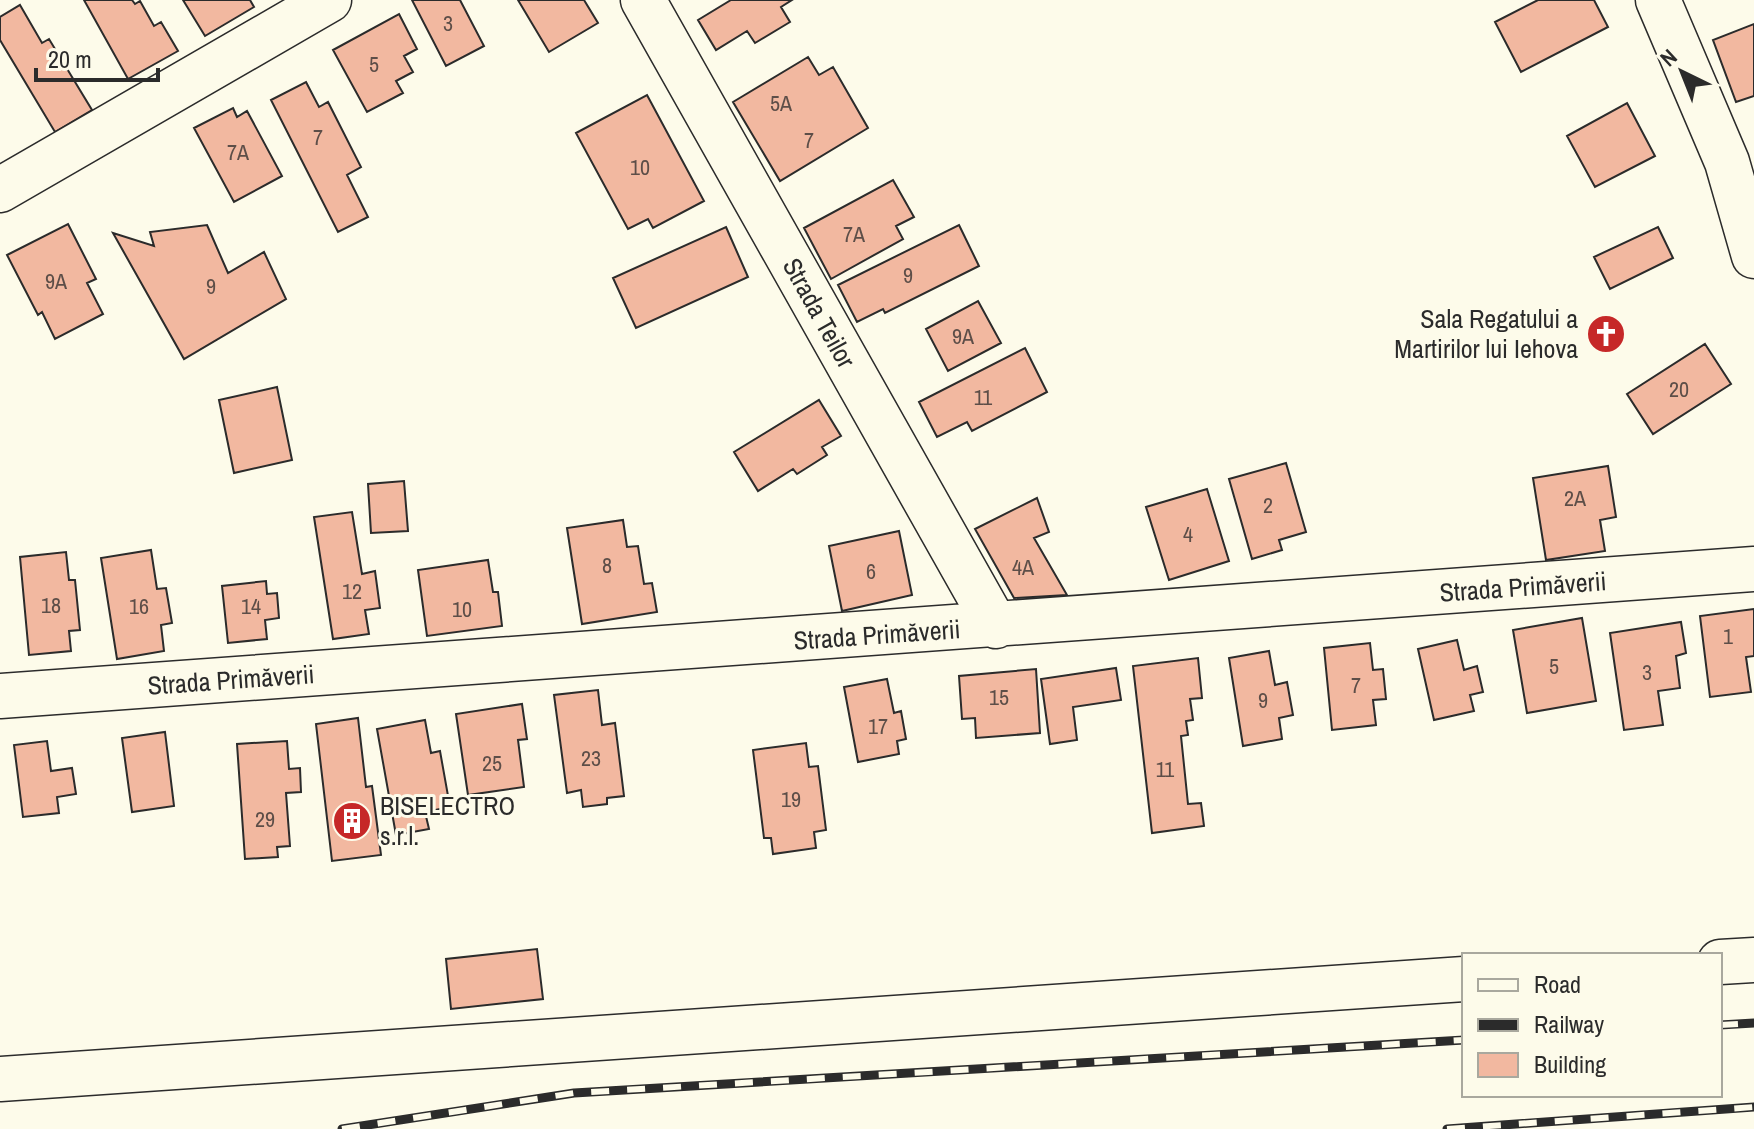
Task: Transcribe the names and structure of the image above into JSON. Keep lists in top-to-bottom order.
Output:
{
  "streets": {
    "street": ["Strada Teilor", "Strada Primăverii"]
  },
  "crossings": [
    ["Strada Teilor", "Strada Primăverii"]
  ],
  "places": {
    "church": ["Sala Regatului a Martirilor lui Iehova"],
    "building": ["BISELECTRO s.r.l."]
  },
  "house_numbers": [
    "3",
    "5",
    "5A",
    "7",
    "7",
    "7A",
    "10",
    "7A",
    "9",
    "9A",
    "9",
    "9A",
    "20",
    "11",
    "2A",
    "2",
    "4",
    "8",
    "4A",
    "6",
    "12",
    "18",
    "16",
    "14",
    "10",
    "1",
    "5",
    "3",
    "7",
    "15",
    "9",
    "17",
    "23",
    "25",
    "11",
    "19",
    "29"
  ],
  "legend": ["Road", "Railway", "Building"],
  "scale_bar": "20 m",
  "north": "top left"
}
